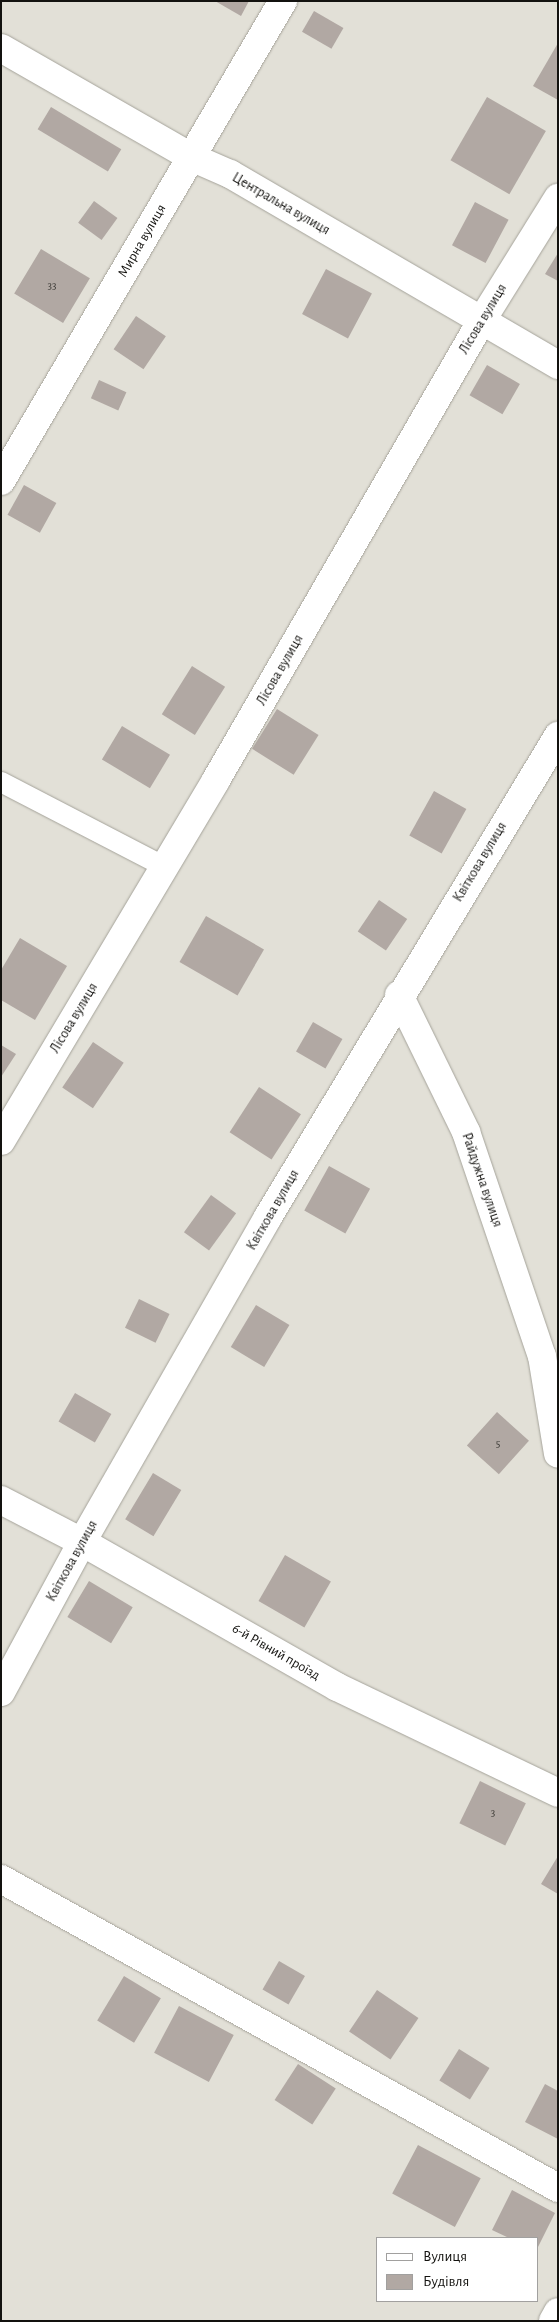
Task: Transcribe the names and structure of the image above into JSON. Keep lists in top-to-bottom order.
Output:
{
  "streets": {
    "street": [
      "Центральна вулиця",
      "Мирна вулиця",
      "Лісова вулиця",
      "Квіткова вулиця",
      "Райдужна вулиця",
      "6-й Рівний проїзд"
    ]
  },
  "crossings": [
    ["Центральна вулиця", "Мирна вулиця"],
    ["Центральна вулиця", "Лісова вулиця"],
    ["Квіткова вулиця", "Райдужна вулиця"],
    ["Квіткова вулиця", "6-й Рівний проїзд"]
  ],
  "house_numbers": ["33", "5", "3"],
  "legend": ["Вулиця", "Будівля"]
}
